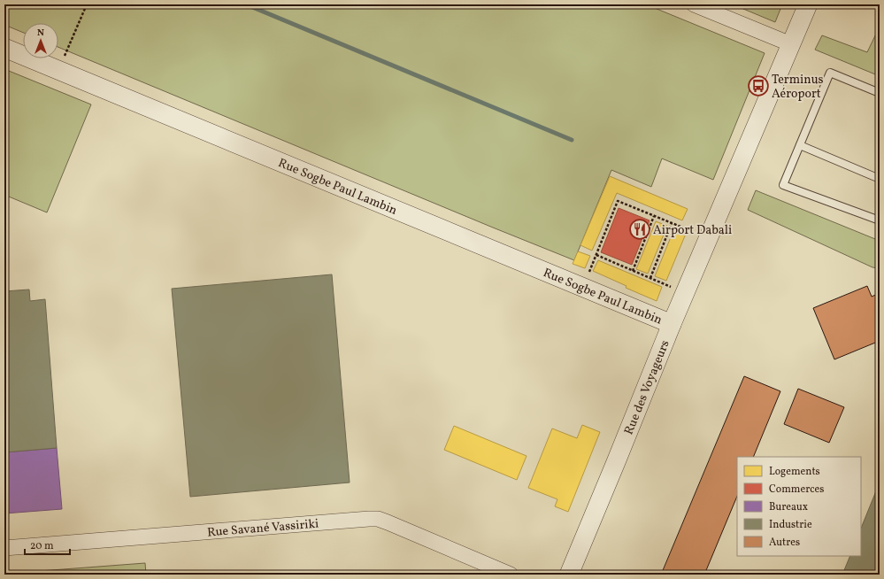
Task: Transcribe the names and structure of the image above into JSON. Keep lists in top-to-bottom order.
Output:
{
  "streets": {
    "street": ["Rue Sogbe Paul Lambin", "Rue des Voyageurs", "Rue Savané Vassiriki"]
  },
  "crossings": [
    ["Rue Sogbe Paul Lambin", "Rue des Voyageurs"]
  ],
  "places": {
    "bus stop": ["Terminus Aéroport"],
    "restaurant": ["Airport Dabali"]
  },
  "legend": [
    "Logements",
    "Commerces",
    "Bureaux",
    "Industrie",
    "Autres"
  ],
  "scale_bar": "20 m",
  "north": "top"
}
